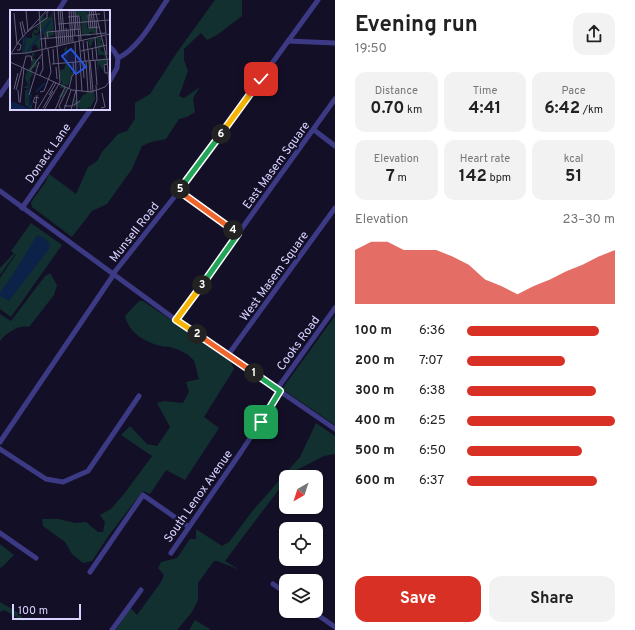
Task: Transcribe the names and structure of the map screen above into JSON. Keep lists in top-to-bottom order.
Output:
{
  "streets": {
    "street": [
      "Donack Lane",
      "East Masem Square",
      "Munsell Road",
      "West Masem Square",
      "Cooks Road",
      "South Lenox Avenue"
    ]
  },
  "crossings": [
    ["Cooks Road", "South Lenox Avenue"]
  ],
  "scale_bar": "100 m",
  "north": "bottom left",
  "page": {
    "heading": ["Evening run", "19:50"],
    "stats": [
      ["Distance", "0.70 km"],
      ["Time", "4:41"],
      ["Pace", "6:42 /km"],
      ["Elevation", "7 m"],
      ["Heart rate", "142 bpm"],
      ["kcal", "51"]
    ],
    "pins": [
      "6",
      "5",
      "4",
      "3",
      "2",
      "1"
    ],
    "chart": ["Elevation", "23–30 m"],
    "list": [
      {
        "name": "100 m",
        "note": "6:36"
      },
      {
        "name": "200 m",
        "note": "7:07"
      },
      {
        "name": "300 m",
        "note": "6:38"
      },
      {
        "name": "400 m",
        "note": "6:25"
      },
      {
        "name": "500 m",
        "note": "6:50"
      },
      {
        "name": "600 m",
        "note": "6:37"
      }
    ],
    "buttons": ["Save", "Share"],
    "scale": "100 m"
  }
}
